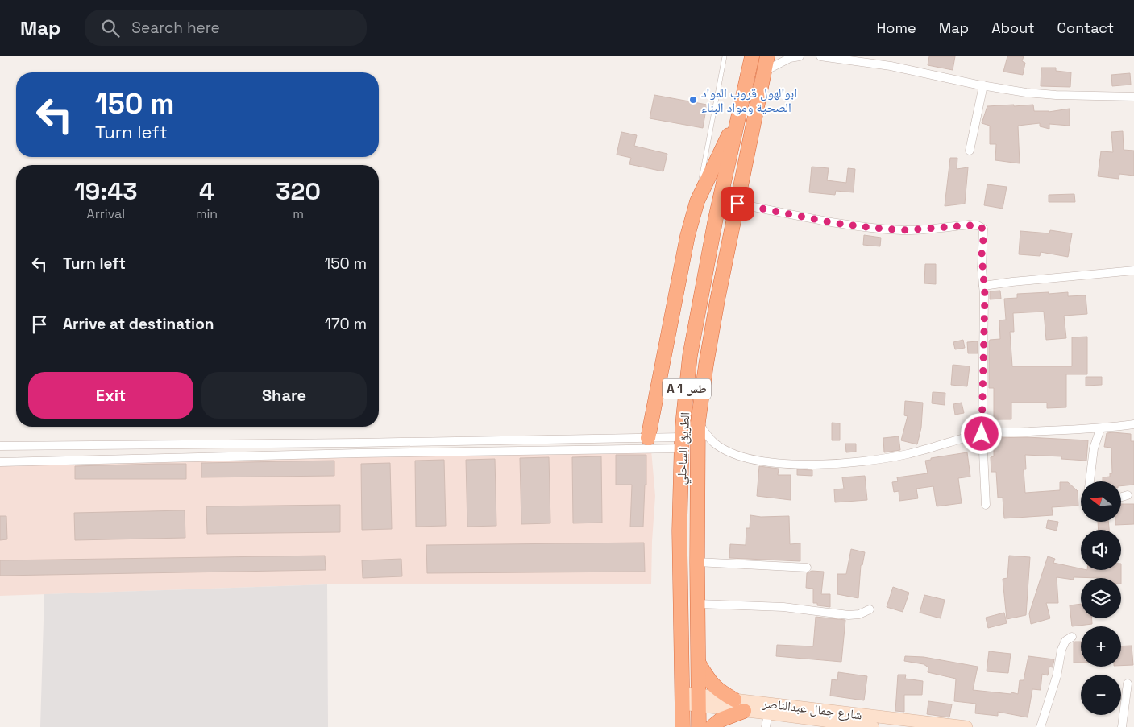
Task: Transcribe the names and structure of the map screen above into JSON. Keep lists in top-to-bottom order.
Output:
{
  "streets": {
    "highway": ["A 1 طس", "الطريق الساحلي"],
    "main road": ["شارع جمال عبدالناصر"]
  },
  "crossings": [
    ["الطريق الساحلي", "شارع جمال عبدالناصر"]
  ],
  "places": ["ابوالهول قروب المواد الصحية ومواد البناء"],
  "north": "left",
  "page": {
    "header": "Map",
    "search": "Search here",
    "nav": [
      "Home",
      "Map",
      "About",
      "Contact"
    ],
    "turn": ["150 m", "Turn left"],
    "eta": [
      "19:43",
      "Arrival",
      "4",
      "min",
      "320",
      "m"
    ],
    "list": [
      {
        "name": "Turn left",
        "value": "150 m"
      },
      {
        "name": "Arrive at destination",
        "value": "170 m"
      }
    ],
    "buttons": ["Exit", "Share"],
    "map_buttons": ["+", "−"]
  }
}
